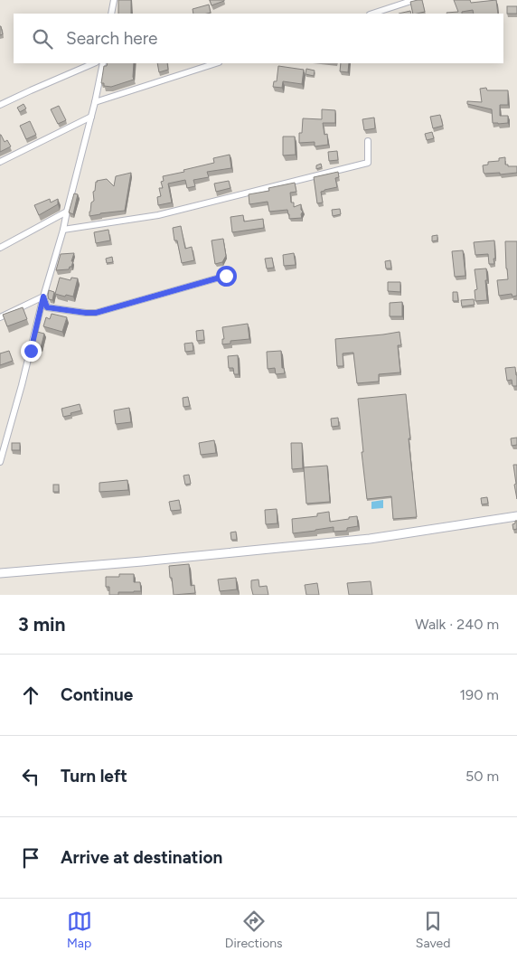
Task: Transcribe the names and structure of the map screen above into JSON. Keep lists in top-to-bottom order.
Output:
{
  "page": {
    "search": "Search here",
    "heading": ["3 min", "Walk · 240 m"],
    "list": [
      ["Continue", "190 m"],
      ["Turn left", "50 m"],
      "Arrive at destination"
    ],
    "nav": ["Map", "Directions", "Saved"]
  }
}
